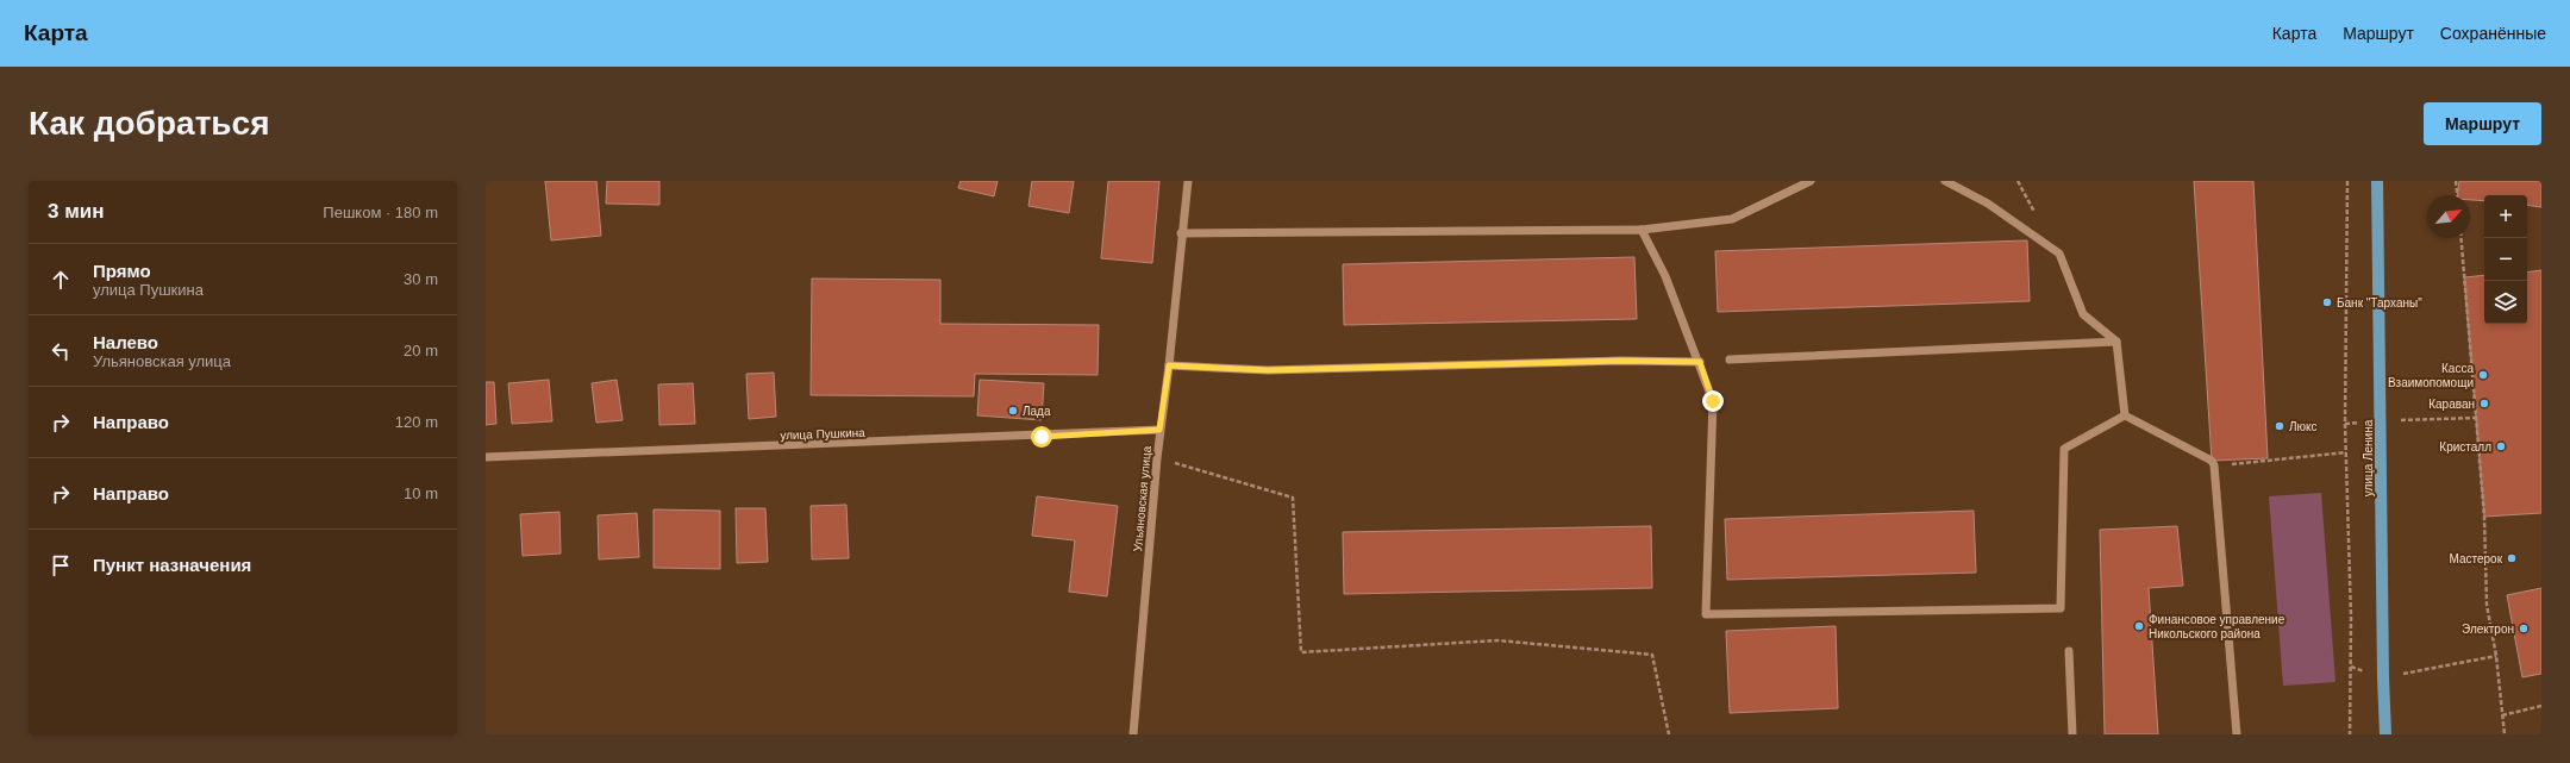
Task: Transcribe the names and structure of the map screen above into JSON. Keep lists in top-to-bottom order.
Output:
{
  "streets": {
    "main road": ["улица Ленина"],
    "street": ["улица Пушкина", "Ульяновская улица"]
  },
  "crossings": [
    ["улица Пушкина", "Ульяновская улица"]
  ],
  "places": [
    "Банк \"Тарханы\"",
    "Касса Взаимопомощи",
    "Караван",
    "Лада",
    "Люкс",
    "Кристалл",
    "Мастерок",
    "Финансовое управление Никольского района",
    "Электрон"
  ],
  "north": "top right",
  "page": {
    "header": "Карта",
    "nav": ["Карта", "Маршрут", "Сохранённые"],
    "buttons": "Маршрут",
    "title": "Как добраться",
    "heading": ["3 мин", "Пешком · 180 m"],
    "map_buttons": ["+", "−"],
    "list": [
      ["Прямо", "улица Пушкина", "30 m"],
      ["Налево", "Ульяновская улица", "20 m"],
      ["Направо", "120 m"],
      ["Направо", "10 m"],
      "Пункт назначения"
    ]
  }
}
